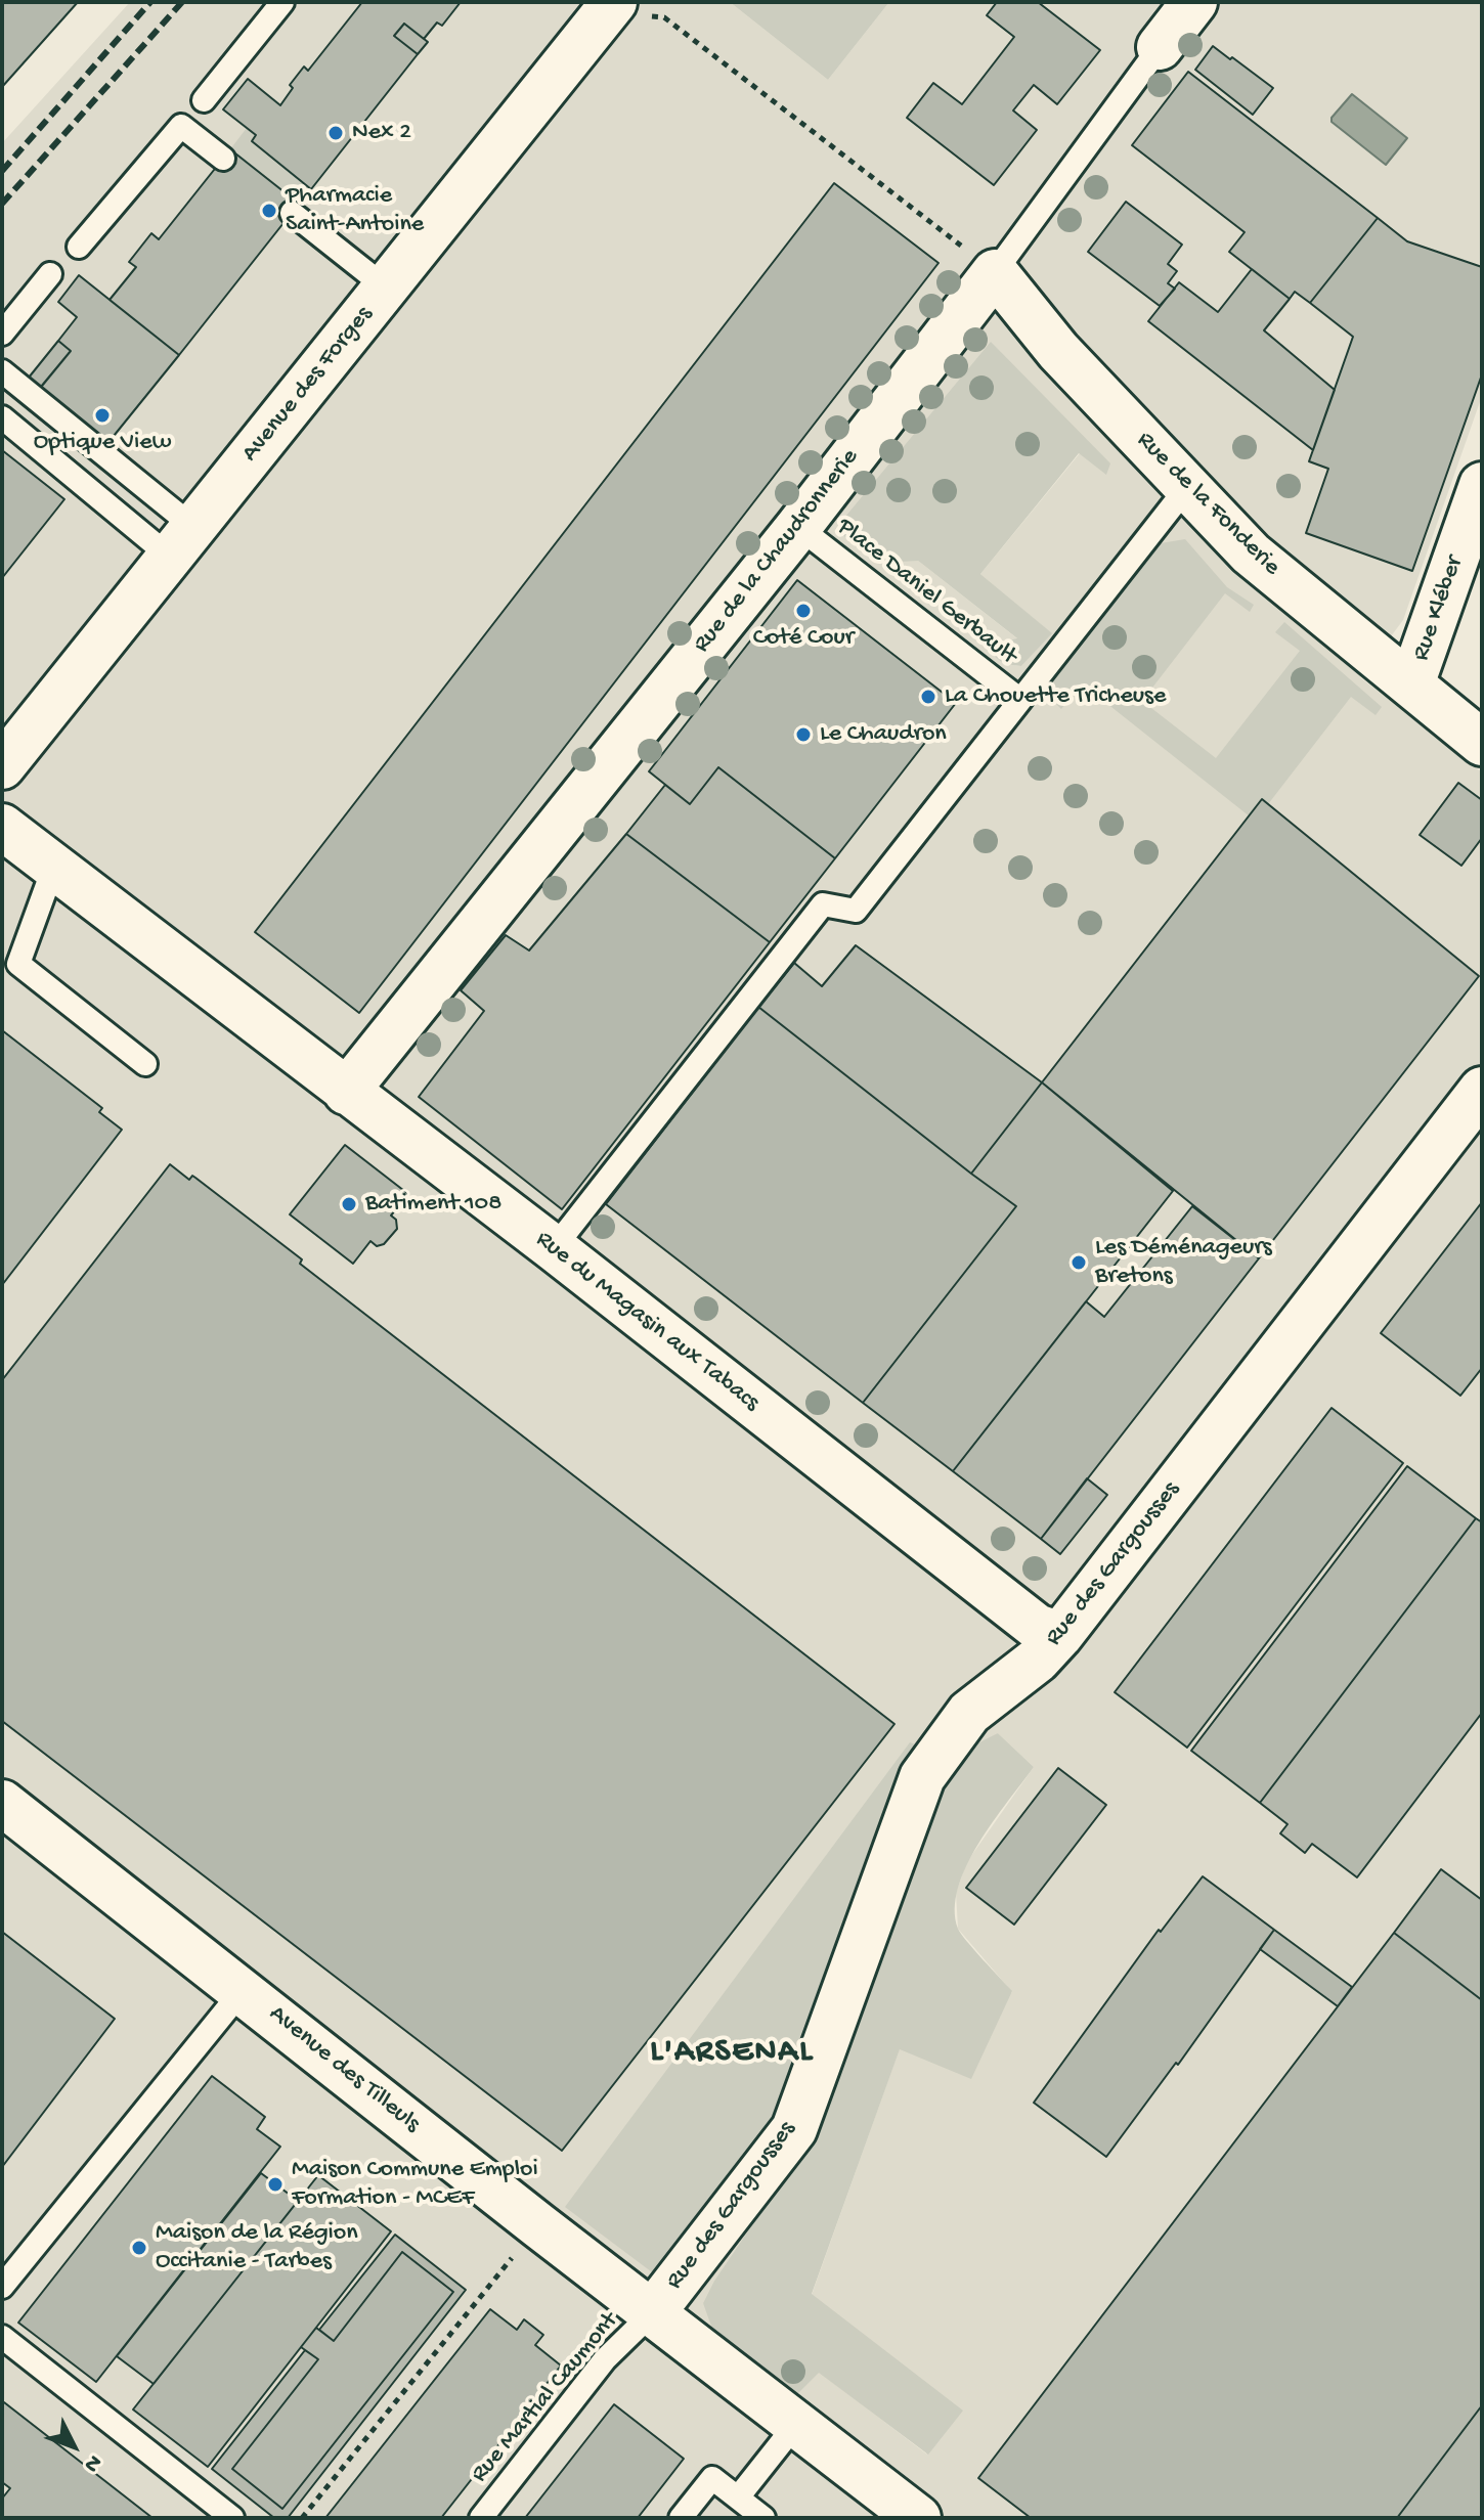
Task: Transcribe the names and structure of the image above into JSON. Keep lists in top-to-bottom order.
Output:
{
  "streets": {
    "street": [
      "Avenue des Forges",
      "Rue de la Fonderie",
      "Rue de la Chaudronnerie",
      "Rue Kléber",
      "Rue du Magasin aux Tabacs",
      "Rue des Gargousses",
      "Avenue des Tilleuls"
    ],
    "lane": ["Place Daniel Gerbault", "Rue Martial Caumont"]
  },
  "crossings": [
    ["Rue de la Fonderie", "Rue de la Chaudronnerie"],
    ["Rue de la Fonderie", "Place Daniel Gerbault"],
    ["Rue de la Fonderie", "Rue Kléber"],
    ["Rue de la Chaudronnerie", "Place Daniel Gerbault"],
    ["Rue de la Chaudronnerie", "Rue du Magasin aux Tabacs"],
    ["Place Daniel Gerbault", "Rue du Magasin aux Tabacs"],
    ["Rue du Magasin aux Tabacs", "Rue des Gargousses"],
    ["Rue des Gargousses", "Avenue des Tilleuls"],
    ["Rue des Gargousses", "Rue Martial Caumont"],
    ["Avenue des Tilleuls", "Rue Martial Caumont"]
  ],
  "districts": ["L'ARSENAL"],
  "places": [
    "Nex 2",
    "Pharmacie Saint-Antoine",
    "Optique View",
    "Coté Cour",
    "La Chouette Tricheuse",
    "Le Chaudron",
    "Batiment 108",
    "Les Déménageurs Bretons",
    "Maison Commune Emploi Formation - MCEF",
    "Maison de la Région Occitanie - Tarbes"
  ],
  "north": "bottom right"
}
